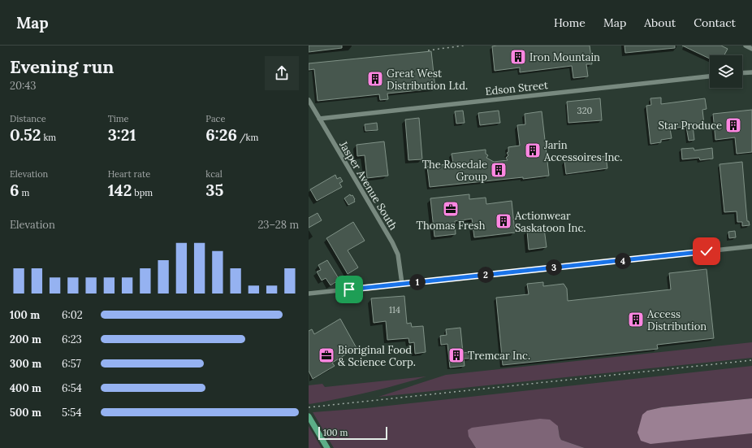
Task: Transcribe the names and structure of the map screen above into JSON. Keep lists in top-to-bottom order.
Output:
{
  "streets": {
    "street": ["Edson Street", "Jasper Avenue South"]
  },
  "crossings": [
    ["Edson Street", "Jasper Avenue South"]
  ],
  "places": {
    "building": [
      "Iron Mountain",
      "Great West Distribution Ltd.",
      "Star Produce",
      "Jarin Accessoires Inc.",
      "The Rosedale Group",
      "Actionwear Saskatoon Inc.",
      "Access Distribution",
      "Tremcar Inc."
    ],
    "office": ["Thomas Fresh", "Bioriginal Food & Science Corp."]
  },
  "house_numbers": ["320", "114"],
  "scale_bar": "100 m",
  "page": {
    "header": "Map",
    "nav": [
      "Home",
      "Map",
      "About",
      "Contact"
    ],
    "heading": ["Evening run", "20:43"],
    "stats": [
      ["Distance", "0.52 km"],
      ["Time", "3:21"],
      ["Pace", "6:26 /km"],
      ["Elevation", "6 m"],
      ["Heart rate", "142 bpm"],
      ["kcal", "35"]
    ],
    "chart": ["Elevation", "23–28 m"],
    "pins": [
      "4",
      "3",
      "2",
      "1"
    ],
    "list": [
      {
        "name": "100 m",
        "note": "6:02"
      },
      {
        "name": "200 m",
        "note": "6:23"
      },
      {
        "name": "300 m",
        "note": "6:57"
      },
      {
        "name": "400 m",
        "note": "6:54"
      },
      {
        "name": "500 m",
        "note": "5:54"
      }
    ],
    "scale": "100 m"
  }
}
